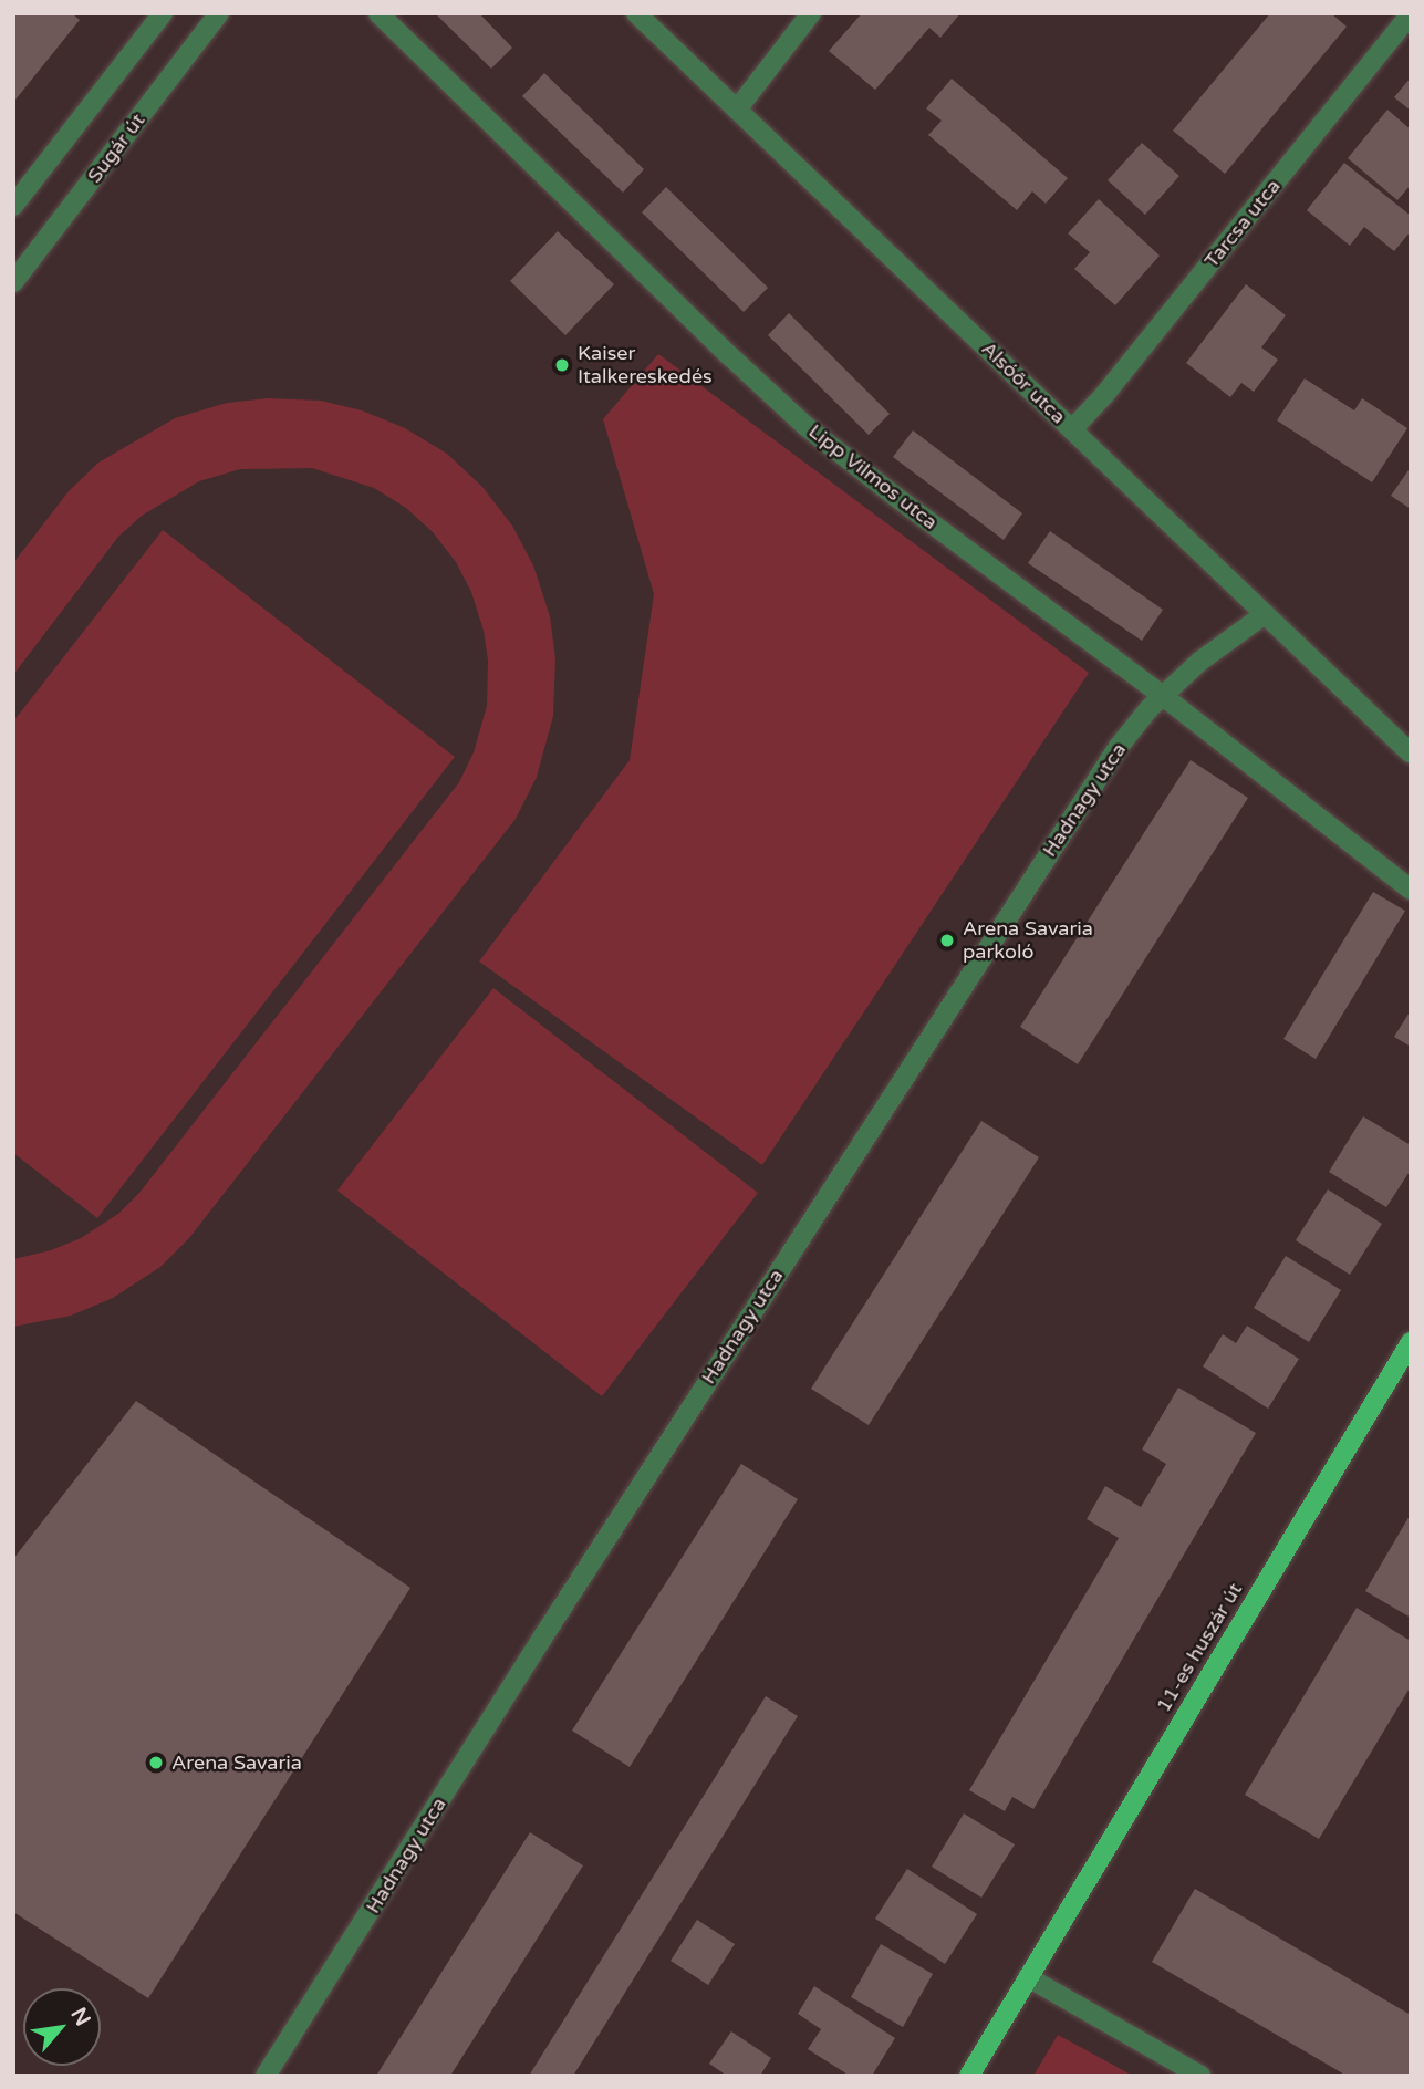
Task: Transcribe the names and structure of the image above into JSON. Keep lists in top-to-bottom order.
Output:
{
  "streets": {
    "main road": ["11-es huszár út"],
    "street": [
      "Sugár út",
      "Tarcsa utca",
      "Alsóőr utca",
      "Lipp Vilmos utca",
      "Hadnagy utca"
    ]
  },
  "crossings": [
    ["Tarcsa utca", "Alsóőr utca"],
    ["Alsóőr utca", "Hadnagy utca"],
    ["Lipp Vilmos utca", "Hadnagy utca"]
  ],
  "places": ["Kaiser Italkereskedés", "Arena Savaria parkoló", "Arena Savaria"],
  "north": "top right"
}
